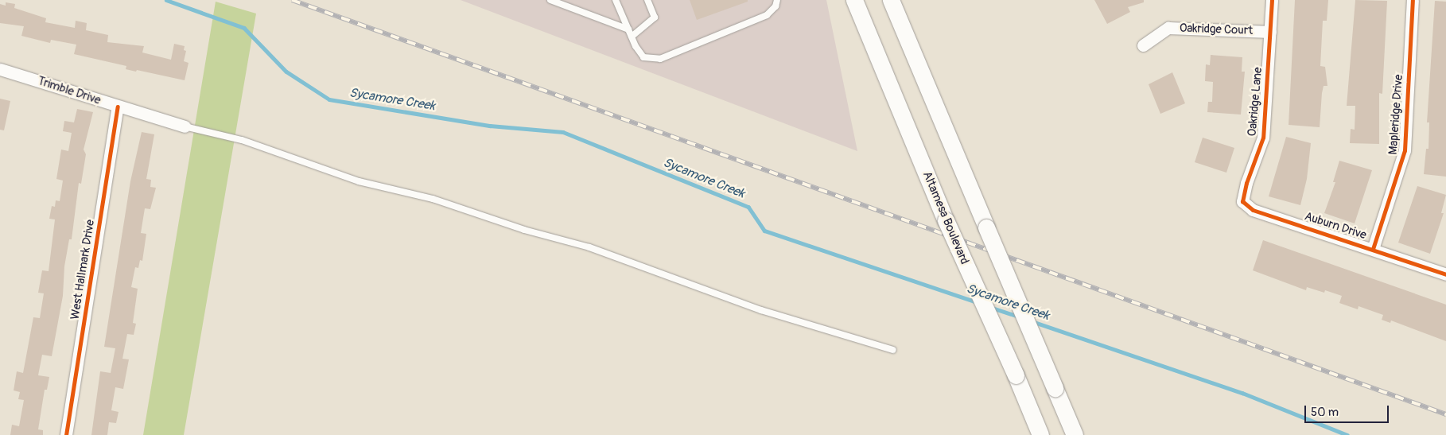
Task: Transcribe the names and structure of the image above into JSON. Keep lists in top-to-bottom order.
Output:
{
  "streets": {
    "main road": ["Altamesa Boulevard"],
    "street": [
      "Oakridge Court",
      "Trimble Drive",
      "Oakridge Lane",
      "Mapleridge Drive",
      "Auburn Drive",
      "West Hallmark Drive"
    ]
  },
  "crossings": [
    ["Oakridge Court", "Oakridge Lane"],
    ["Trimble Drive", "West Hallmark Drive"],
    ["Oakridge Lane", "Auburn Drive"],
    ["Mapleridge Drive", "Auburn Drive"]
  ],
  "water": ["Sycamore Creek"],
  "scale_bar": "50 m"
}
